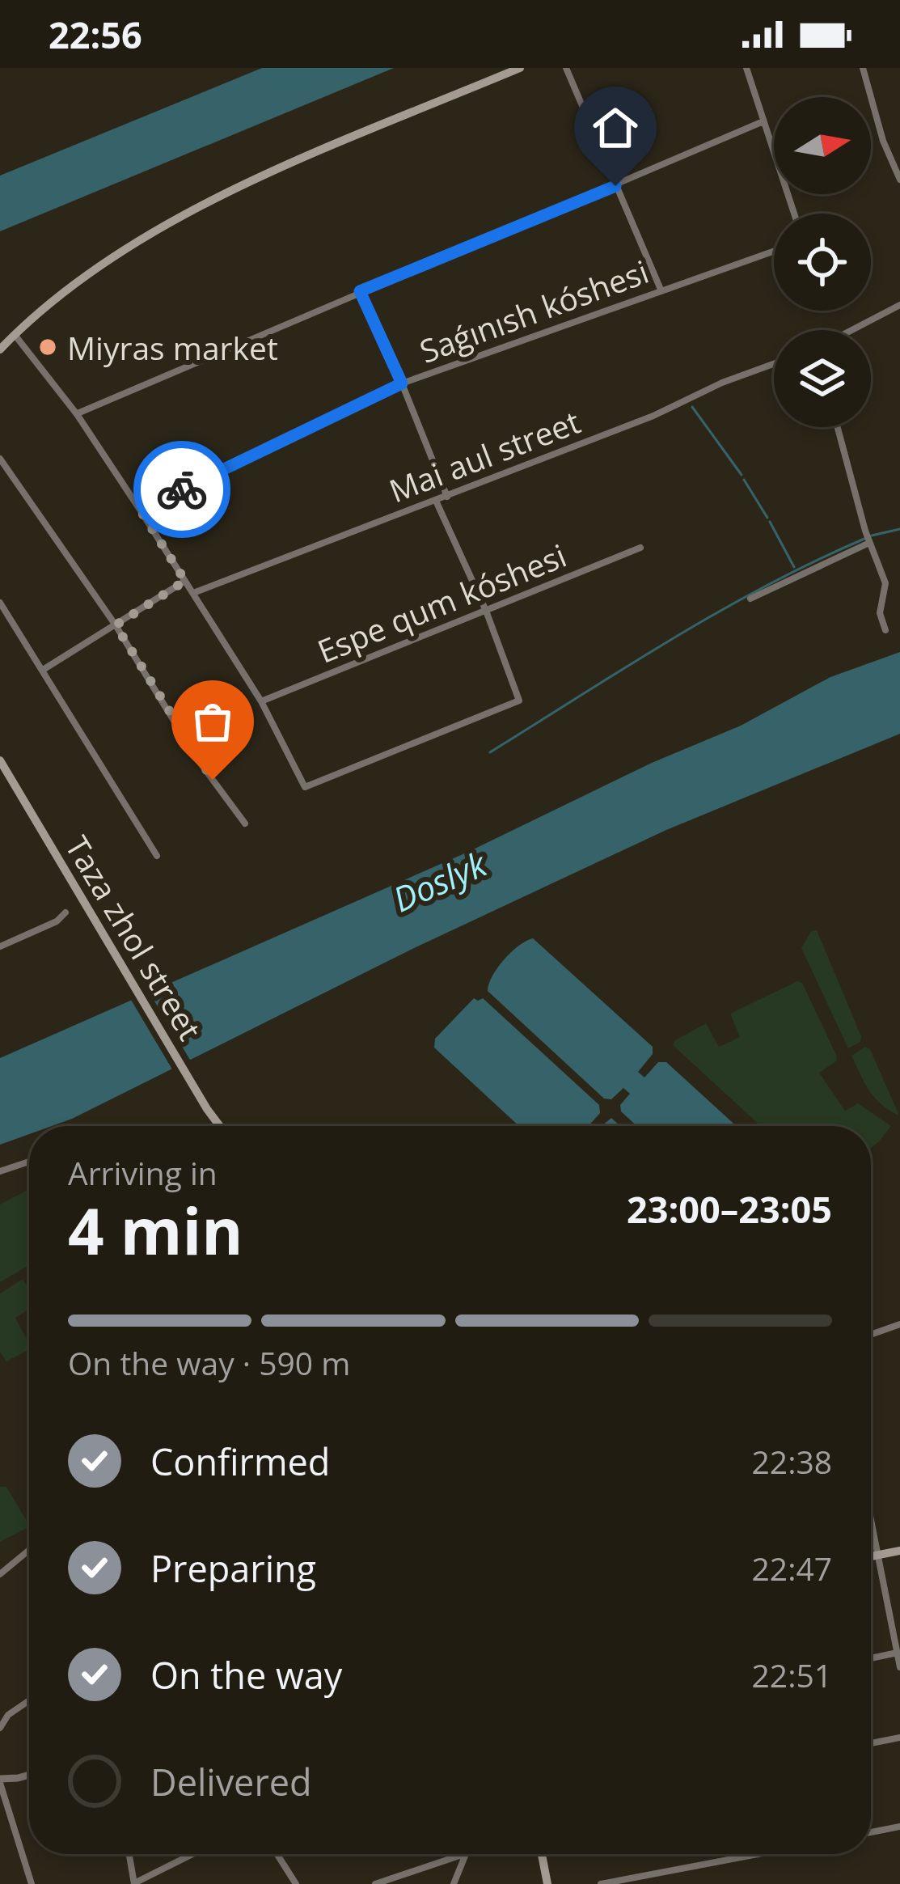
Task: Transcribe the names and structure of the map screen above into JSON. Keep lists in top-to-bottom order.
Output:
{
  "streets": {
    "main road": ["Taza zhol street"],
    "street": ["Saǵınısh kóshesi", "Mai aul street", "Espe qum kóshesi"]
  },
  "water": ["Doslyk"],
  "places": ["Miyras market"],
  "north": "right",
  "page": {
    "status": "22:56",
    "heading": ["4 min", "Arriving in", "23:00–23:05"],
    "bar": "On the way · 590 m",
    "list": [
      ["Confirmed", "22:38"],
      ["Preparing", "22:47"],
      ["On the way", "22:51"],
      "Delivered"
    ]
  }
}
